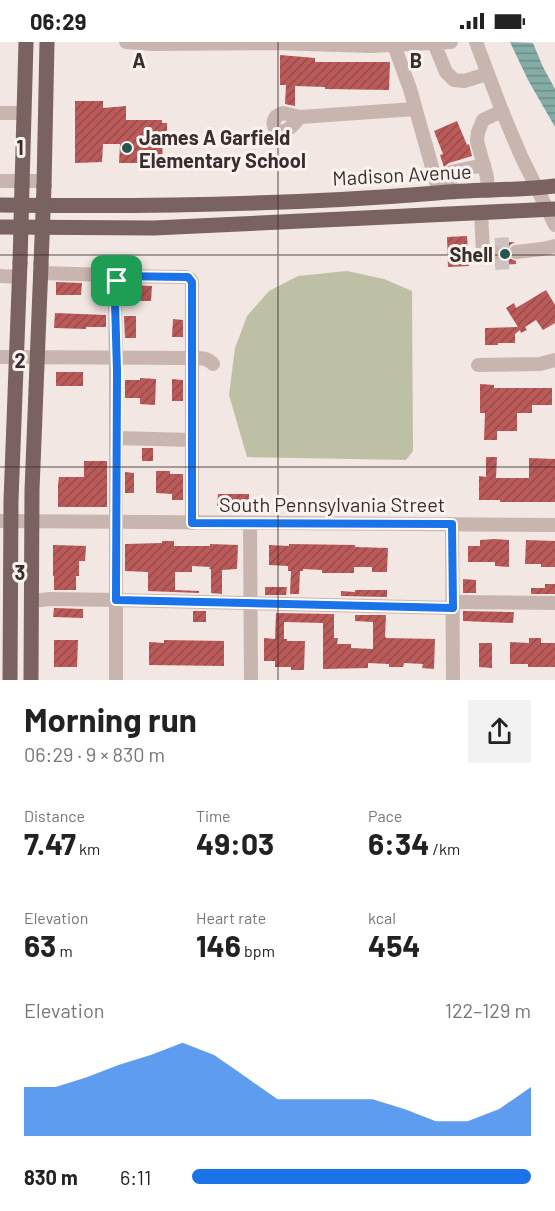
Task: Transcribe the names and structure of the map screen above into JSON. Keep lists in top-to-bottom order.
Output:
{
  "streets": {
    "main road": ["Madison Avenue"],
    "street": ["South Pennsylvania Street"]
  },
  "places": ["James A Garfield Elementary School", "Shell"],
  "page": {
    "status": "06:29",
    "heading": ["Morning run", "06:29 · 9 × 830 m"],
    "stats": [
      ["Distance", "7.47 km"],
      ["Time", "49:03"],
      ["Pace", "6:34 /km"],
      ["Elevation", "63 m"],
      ["Heart rate", "146 bpm"],
      ["kcal", "454"]
    ],
    "chart": ["Elevation", "122–129 m"],
    "list": [
      {
        "name": "830 m",
        "note": "6:11"
      }
    ]
  },
  "grid": {
    "columns": ["A", "B"],
    "rows": ["1", "2", "3"]
  }
}
